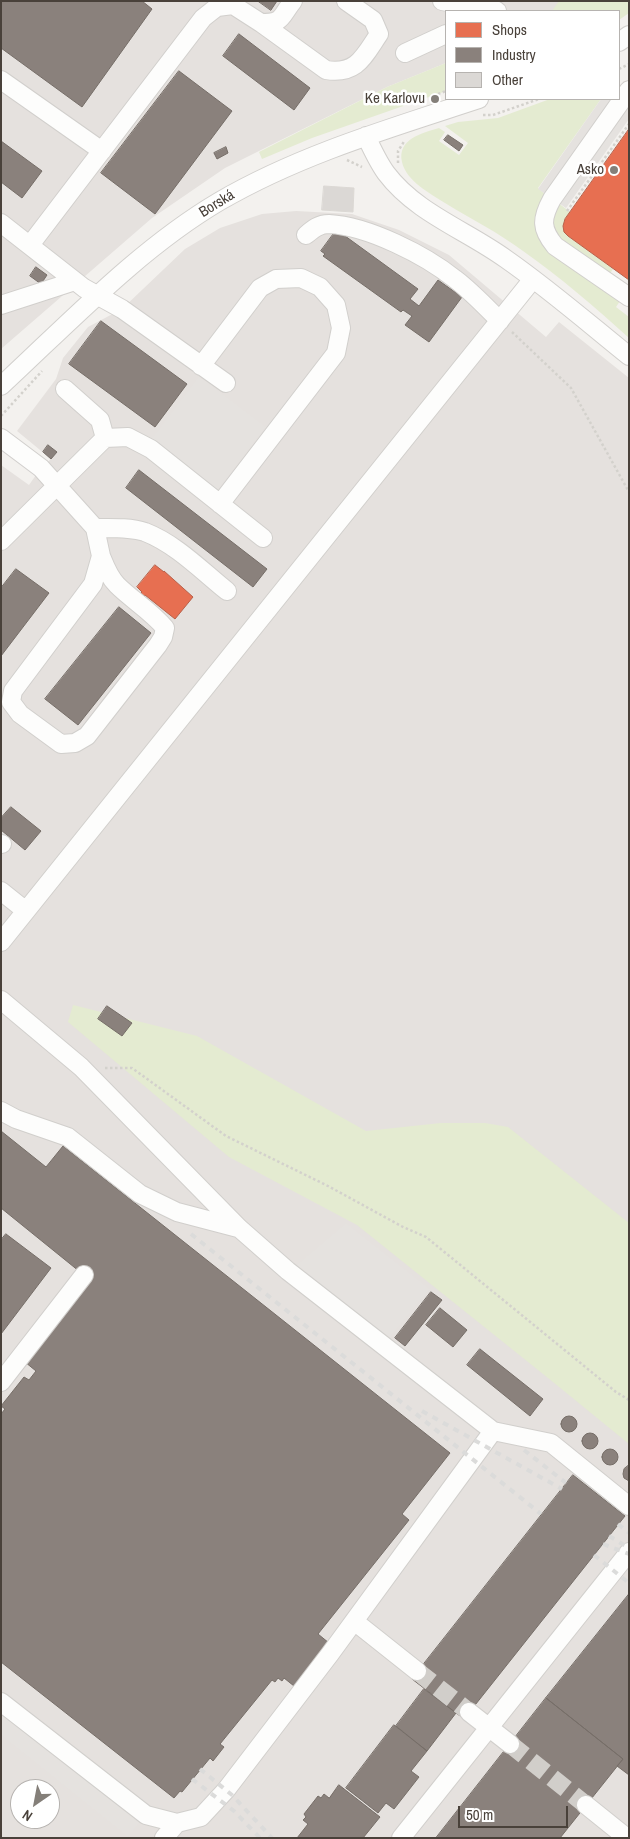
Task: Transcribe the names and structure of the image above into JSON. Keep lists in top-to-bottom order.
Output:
{
  "streets": {
    "street": ["Borská"]
  },
  "places": ["Ke Karlovu", "Asko"],
  "legend": ["Shops", "Industry", "Other"],
  "scale_bar": "50 m",
  "north": "bottom left"
}
